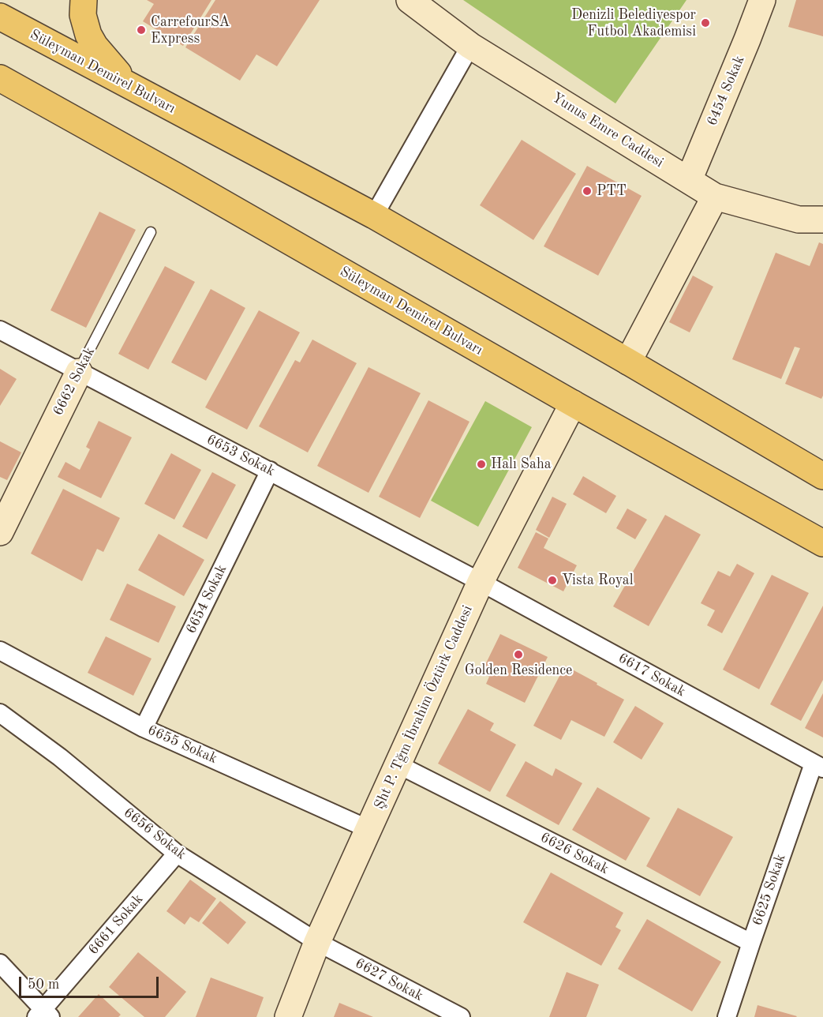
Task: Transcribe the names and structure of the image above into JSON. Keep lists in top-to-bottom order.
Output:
{
  "streets": {
    "main road": ["Süleyman Demirel Bulvarı"],
    "street": [
      "6454 Sokak",
      "Yunus Emre Caddesi",
      "6662 Sokak",
      "6653 Sokak",
      "6654 Sokak",
      "6617 Sokak",
      "Şht P. Tğm İbrahim Öztürk Caddesi",
      "6655 Sokak",
      "6656 Sokak",
      "6626 Sokak",
      "6625 Sokak",
      "6661 Sokak",
      "6627 Sokak"
    ]
  },
  "crossings": [
    ["Süleyman Demirel Bulvarı", "Şht P. Tğm İbrahim Öztürk Caddesi"],
    ["6454 Sokak", "Yunus Emre Caddesi"],
    ["6662 Sokak", "6653 Sokak"],
    ["6653 Sokak", "6654 Sokak"],
    ["6653 Sokak", "6617 Sokak"],
    ["6653 Sokak", "Şht P. Tğm İbrahim Öztürk Caddesi"],
    ["6654 Sokak", "6655 Sokak"],
    ["6617 Sokak", "Şht P. Tğm İbrahim Öztürk Caddesi"],
    ["6617 Sokak", "6625 Sokak"],
    ["Şht P. Tğm İbrahim Öztürk Caddesi", "6655 Sokak"],
    ["Şht P. Tğm İbrahim Öztürk Caddesi", "6656 Sokak"],
    ["Şht P. Tğm İbrahim Öztürk Caddesi", "6626 Sokak"],
    ["Şht P. Tğm İbrahim Öztürk Caddesi", "6627 Sokak"],
    ["6656 Sokak", "6661 Sokak"],
    ["6656 Sokak", "6627 Sokak"],
    ["6626 Sokak", "6625 Sokak"]
  ],
  "places": [
    "Denizli Belediyespor Futbol Akademisi",
    "CarrefourSA Express",
    "PTT",
    "Halı Saha",
    "Vista Royal",
    "Golden Residence"
  ],
  "scale_bar": "50 m"
}
